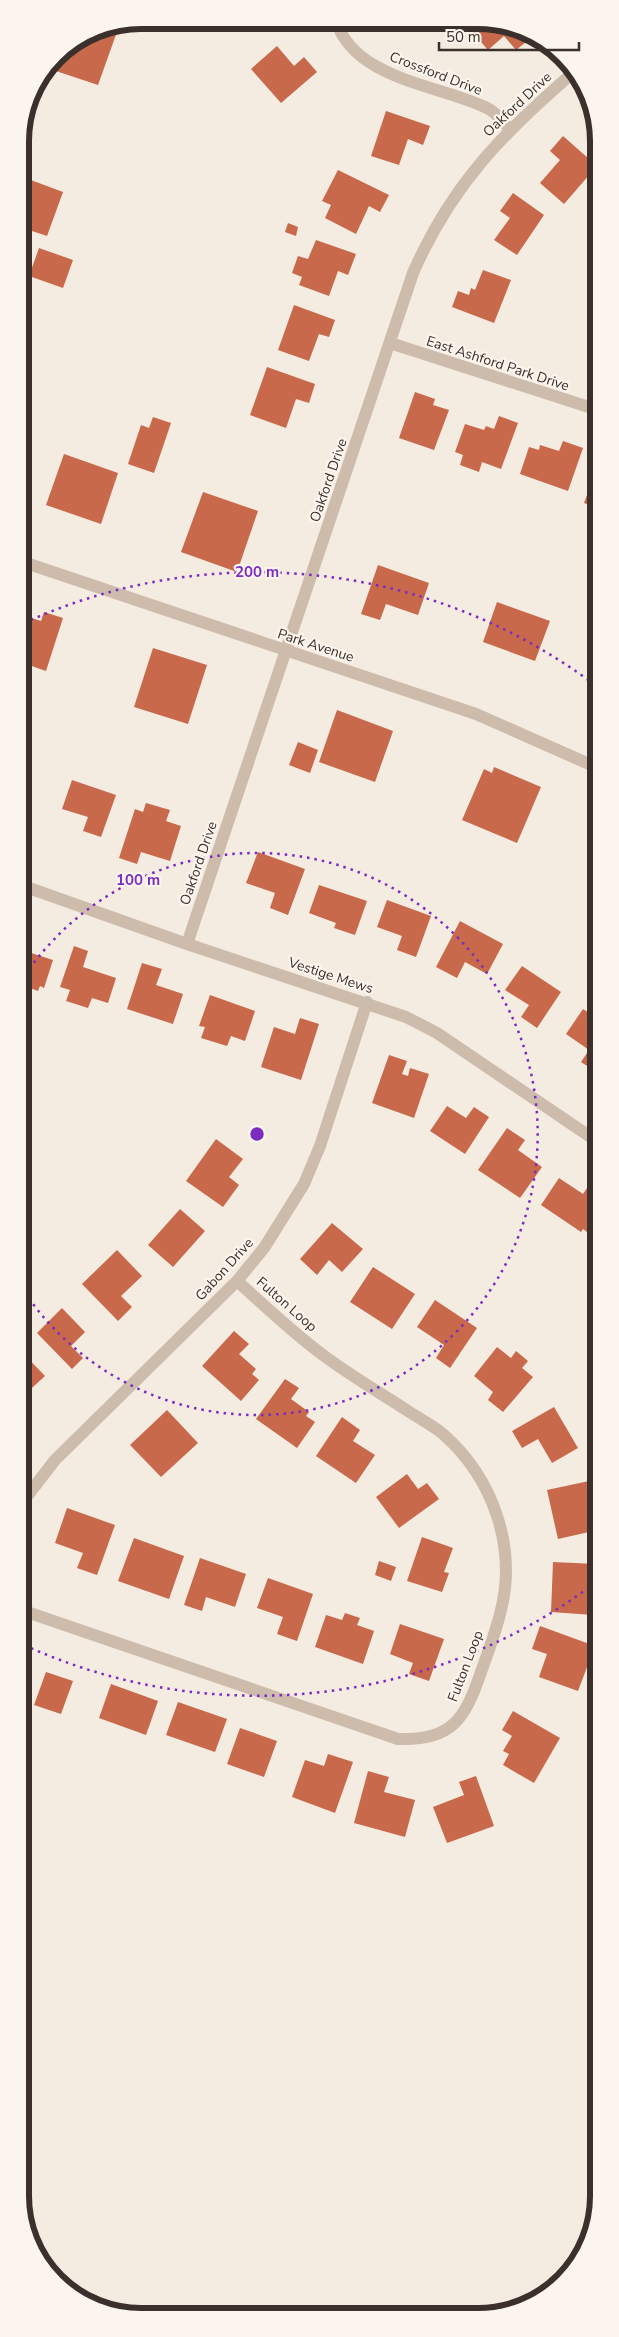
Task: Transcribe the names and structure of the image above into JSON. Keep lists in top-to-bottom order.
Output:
{
  "streets": {
    "street": [
      "Crossford Drive",
      "Oakford Drive",
      "East Ashford Park Drive",
      "Park Avenue",
      "Vestige Mews",
      "Gabon Drive",
      "Fulton Loop"
    ]
  },
  "crossings": [
    ["Crossford Drive", "Oakford Drive"],
    ["Oakford Drive", "East Ashford Park Drive"],
    ["Oakford Drive", "Park Avenue"],
    ["Oakford Drive", "Vestige Mews"],
    ["Vestige Mews", "Gabon Drive"],
    ["Gabon Drive", "Fulton Loop"]
  ],
  "scale_bar": "50 m",
  "rings": ["200 m", "100 m"]
}
